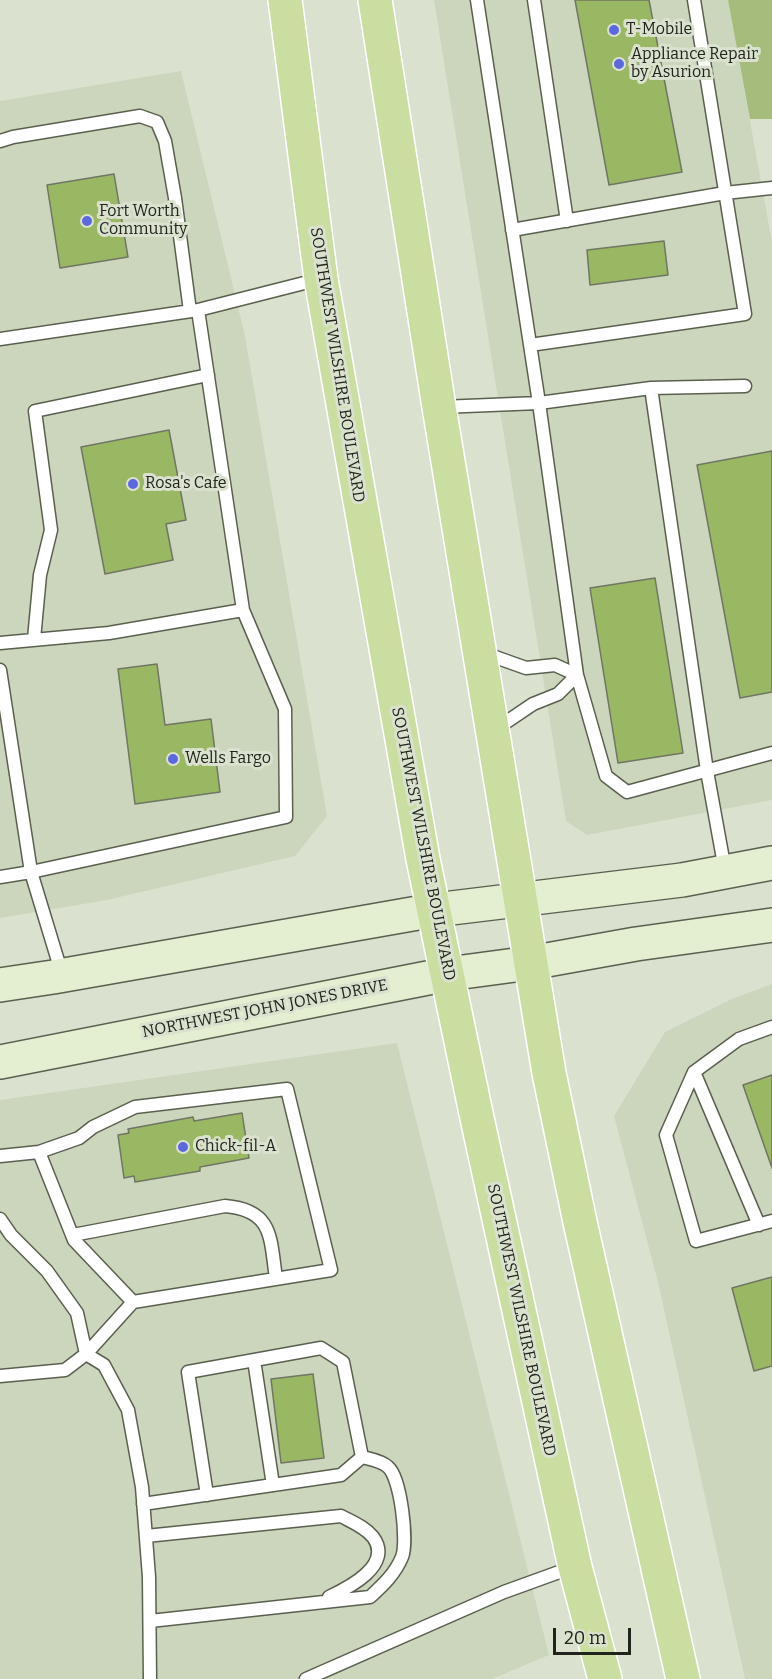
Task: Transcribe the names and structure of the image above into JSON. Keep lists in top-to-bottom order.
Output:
{
  "streets": {
    "main road": ["SOUTHWEST WILSHIRE BOULEVARD", "NORTHWEST JOHN JONES DRIVE"]
  },
  "crossings": [
    ["SOUTHWEST WILSHIRE BOULEVARD", "NORTHWEST JOHN JONES DRIVE"]
  ],
  "places": [
    "T-Mobile",
    "Appliance Repair by Asurion",
    "Fort Worth Community",
    "Rosa's Cafe",
    "Wells Fargo",
    "Chick-fil-A"
  ],
  "scale_bar": "20 m"
}
